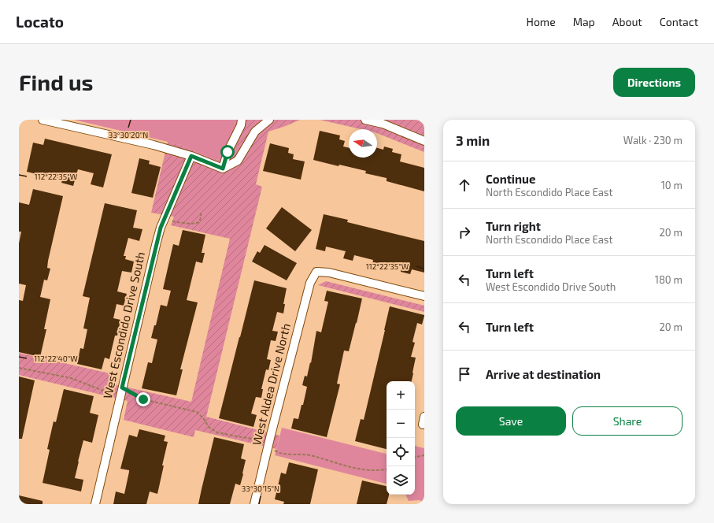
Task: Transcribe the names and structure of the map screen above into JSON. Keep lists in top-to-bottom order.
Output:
{
  "streets": {
    "street": ["West Escondido Drive South", "West Aldea Drive North"]
  },
  "north": "left",
  "page": {
    "header": "Locato",
    "nav": [
      "Home",
      "Map",
      "About",
      "Contact"
    ],
    "buttons": [
      "Directions",
      ["Save", "Share"]
    ],
    "title": "Find us",
    "heading": ["3 min", "Walk · 230 m"],
    "list": [
      ["Continue", "North Escondido Place East", "10 m"],
      ["Turn right", "North Escondido Place East", "20 m"],
      ["Turn left", "West Escondido Drive South", "180 m"],
      ["Turn left", "20 m"],
      "Arrive at destination"
    ],
    "map_buttons": ["+", "−"]
  },
  "coordinates": [
    "33°30'20\"N",
    "112°22'35\"W",
    "112°22'40\"W",
    "33°30'15\"N"
  ]
}
